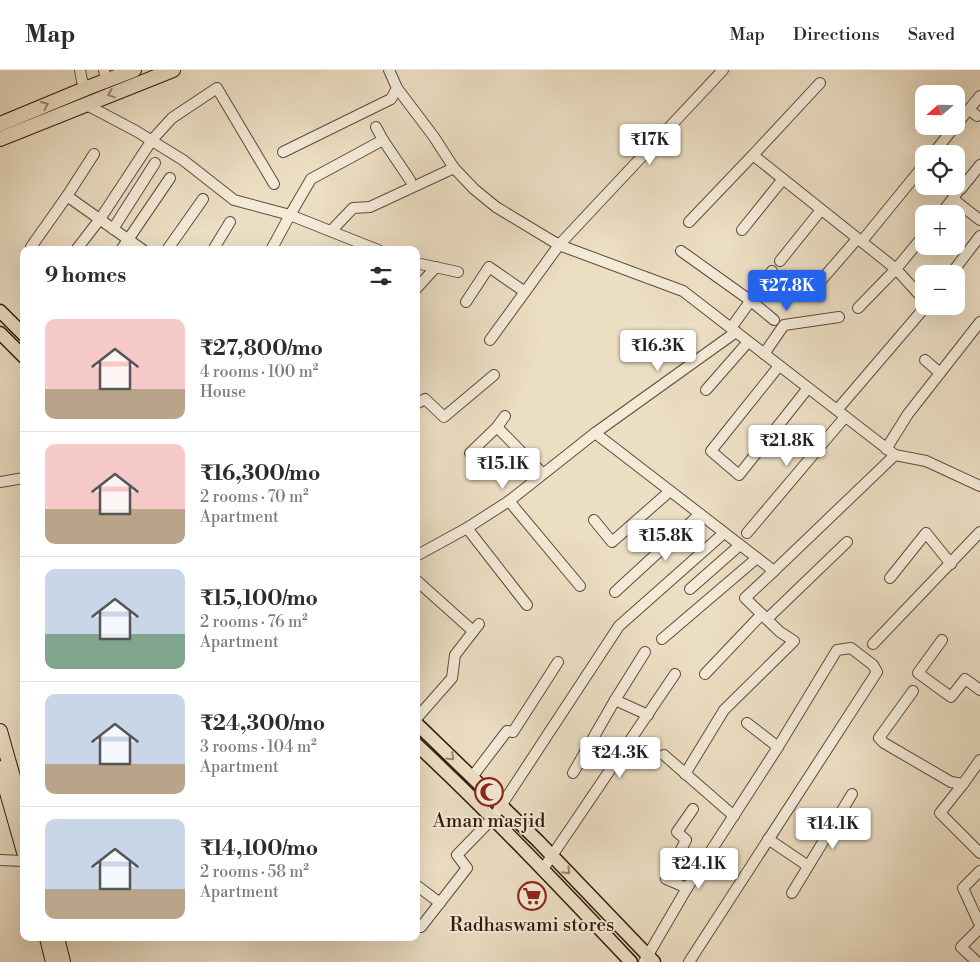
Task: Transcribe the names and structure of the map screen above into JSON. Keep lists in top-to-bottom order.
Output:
{
  "places": {
    "mosque": ["Aman masjid"],
    "supermarket": ["Radhaswami stores"]
  },
  "north": "left",
  "page": {
    "header": "Map",
    "nav": ["Map", "Directions", "Saved"],
    "map_buttons": ["+", "−"],
    "price": [
      "₹17K",
      "₹27.8K",
      "₹16.3K",
      "₹21.8K",
      "₹15.1K",
      "₹15.8K",
      "₹24.3K",
      "₹14.1K",
      "₹24.1K"
    ],
    "heading": "9 homes",
    "list": [
      {
        "name": "₹27,800/mo",
        "note": "4 rooms · 100 m² · House"
      },
      {
        "name": "₹16,300/mo",
        "note": "2 rooms · 70 m² · Apartment"
      },
      {
        "name": "₹15,100/mo",
        "note": "2 rooms · 76 m² · Apartment"
      },
      {
        "name": "₹24,300/mo",
        "note": "3 rooms · 104 m² · Apartment"
      },
      {
        "name": "₹14,100/mo",
        "note": "2 rooms · 58 m² · Apartment"
      }
    ]
  }
}
